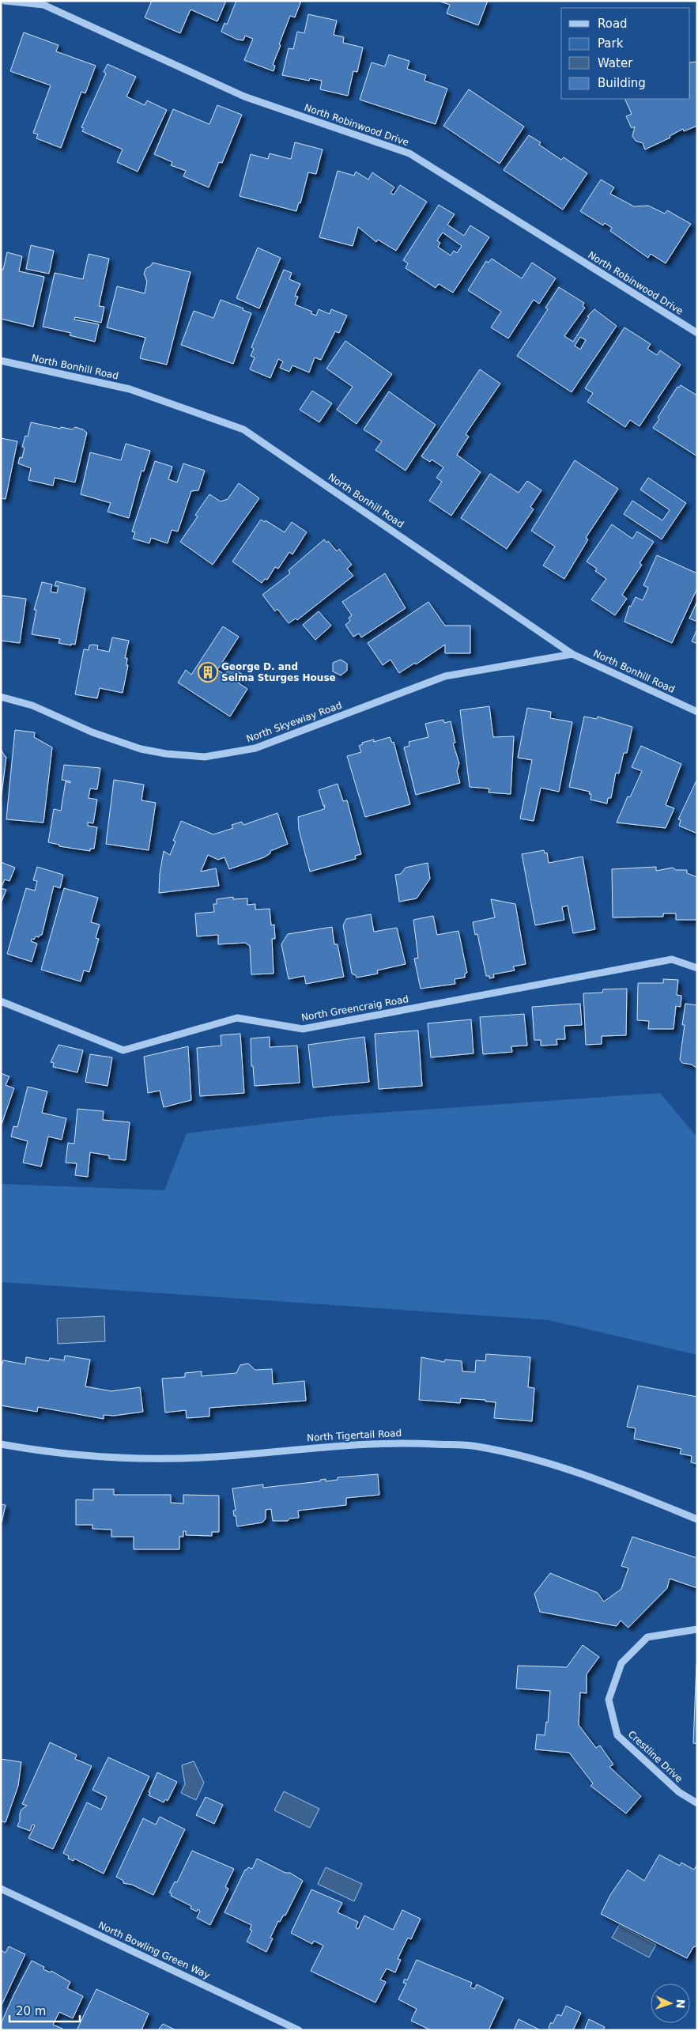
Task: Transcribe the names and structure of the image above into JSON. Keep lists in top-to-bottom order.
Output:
{
  "streets": {
    "street": [
      "North Robinwood Drive",
      "North Bonhill Road",
      "North Skyewiay Road",
      "North Greencraig Road",
      "North Tigertail Road",
      "Crestline Drive",
      "North Bowling Green Way"
    ]
  },
  "crossings": [
    ["North Bonhill Road", "North Skyewiay Road"]
  ],
  "places": {
    "building": ["George D. and Selma Sturges House"]
  },
  "legend": [
    "Road",
    "Park",
    "Water",
    "Building"
  ],
  "scale_bar": "20 m",
  "north": "right"
}
